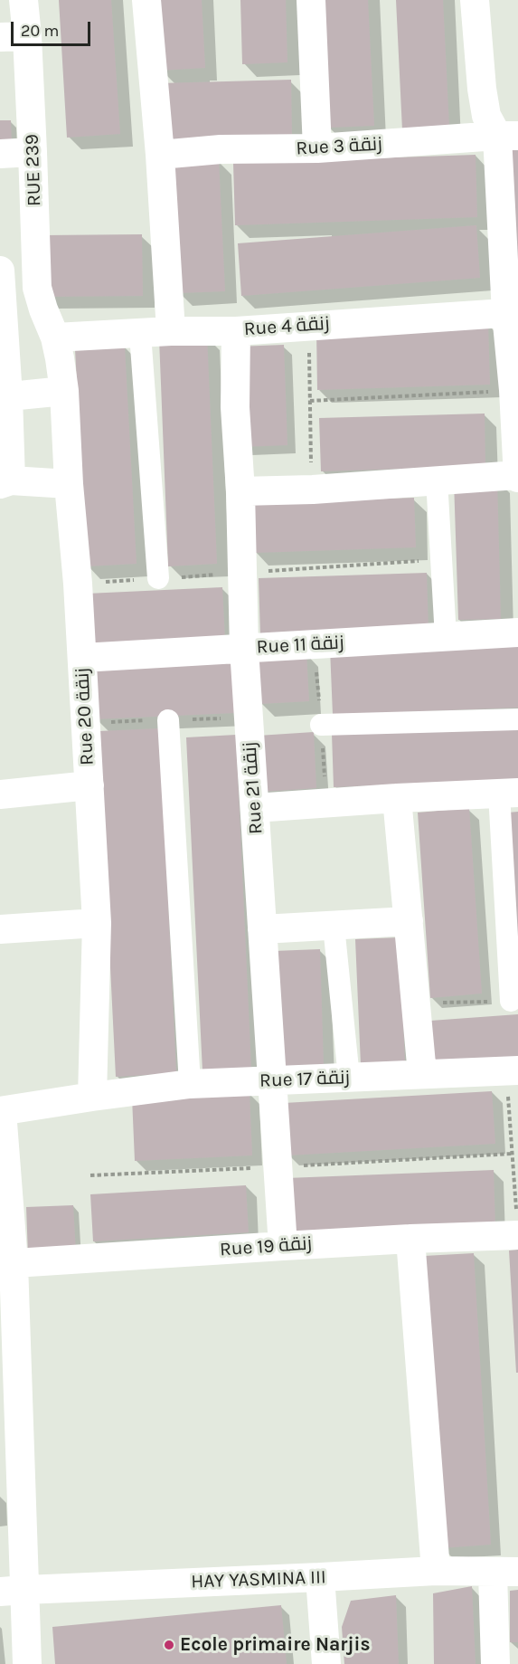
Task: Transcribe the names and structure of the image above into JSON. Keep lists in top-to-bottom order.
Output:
{
  "streets": {
    "street": [
      "Rue 3 زنقة",
      "RUE 239",
      "Rue 4 زنقة",
      "Rue 11 زنقة",
      "Rue 20 زنقة",
      "Rue 21 زنقة",
      "Rue 17 زنقة",
      "Rue 19 زنقة",
      "HAY YASMINA III"
    ]
  },
  "crossings": [
    ["RUE 239", "Rue 4 زنقة"],
    ["RUE 239", "Rue 20 زنقة"],
    ["Rue 4 زنقة", "Rue 20 زنقة"],
    ["Rue 4 زنقة", "Rue 21 زنقة"],
    ["Rue 11 زنقة", "Rue 20 زنقة"],
    ["Rue 11 زنقة", "Rue 21 زنقة"],
    ["Rue 20 زنقة", "Rue 17 زنقة"],
    ["Rue 21 زنقة", "Rue 17 زنقة"],
    ["Rue 21 زنقة", "Rue 19 زنقة"]
  ],
  "places": ["Ecole primaire Narjis"],
  "scale_bar": "20 m"
}
